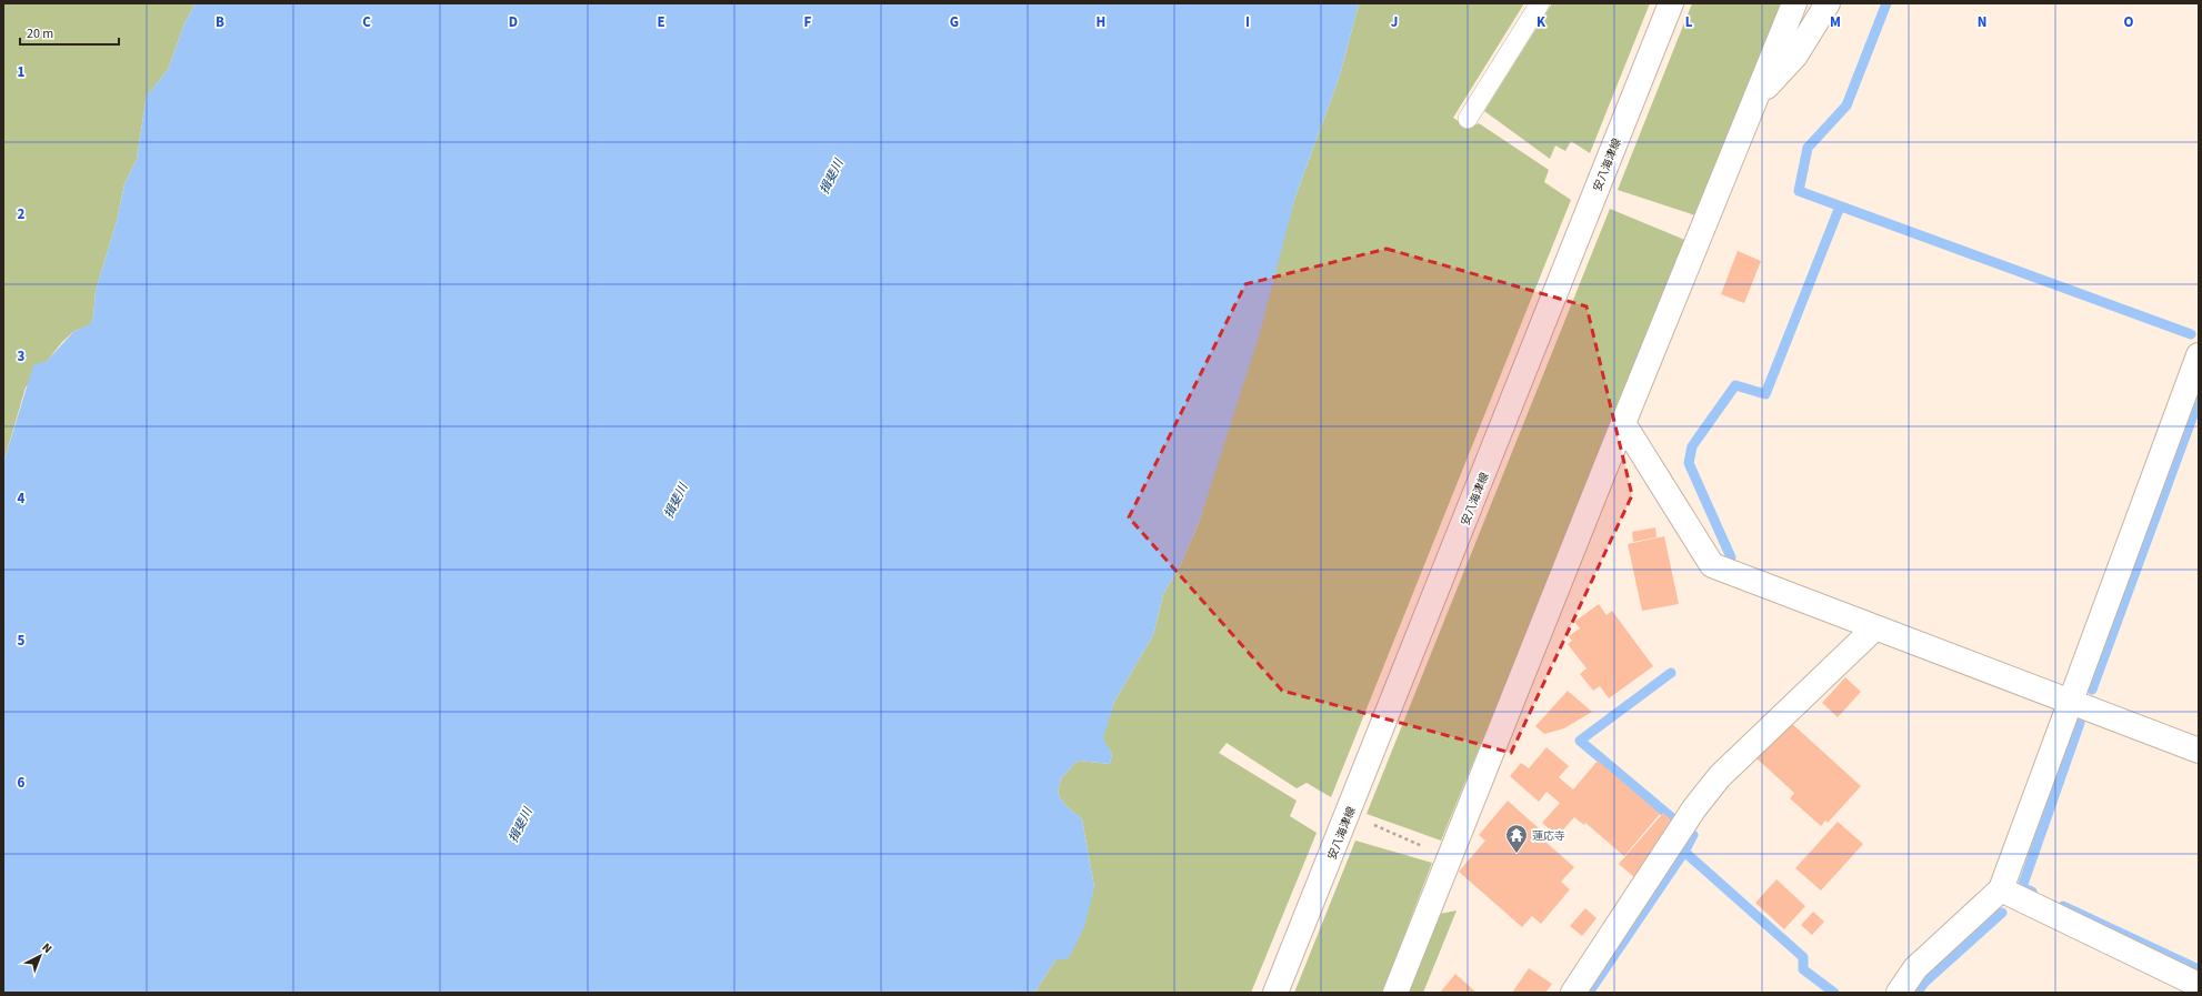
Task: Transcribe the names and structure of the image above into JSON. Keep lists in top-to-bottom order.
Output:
{
  "streets": {
    "street": ["安八海津線"]
  },
  "water": ["揖斐川"],
  "places": {
    "temple": ["蓮応寺"]
  },
  "scale_bar": "20 m",
  "north": "top right",
  "grid": {
    "columns": [
      "B",
      "C",
      "D",
      "E",
      "F",
      "G",
      "H",
      "I",
      "J",
      "K",
      "L",
      "M",
      "N",
      "O"
    ],
    "rows": [
      "1",
      "2",
      "3",
      "4",
      "5",
      "6"
    ]
  }
}
